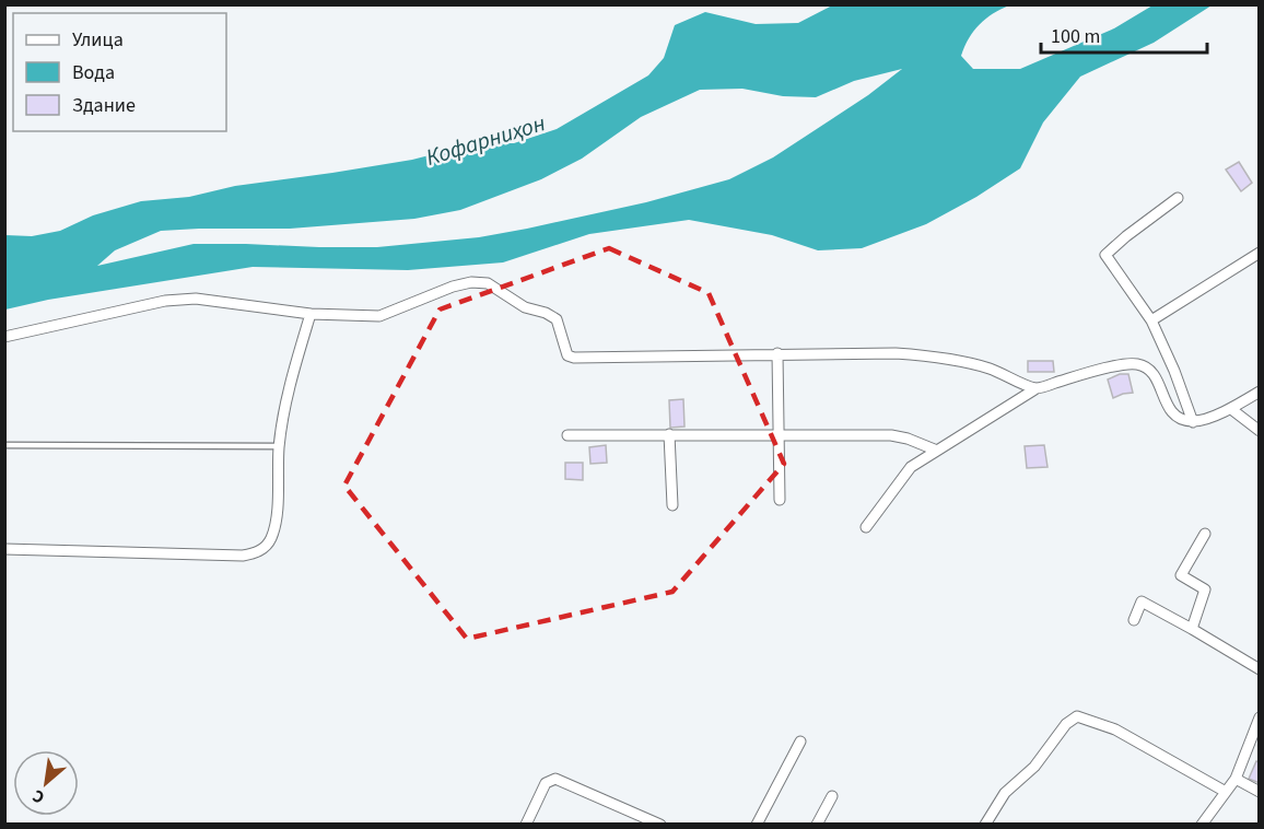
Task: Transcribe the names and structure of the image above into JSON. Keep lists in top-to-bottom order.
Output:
{
  "water": ["Кофарниҳон"],
  "legend": ["Улица", "Вода", "Здание"],
  "scale_bar": "100 m",
  "north": "bottom left"
}
